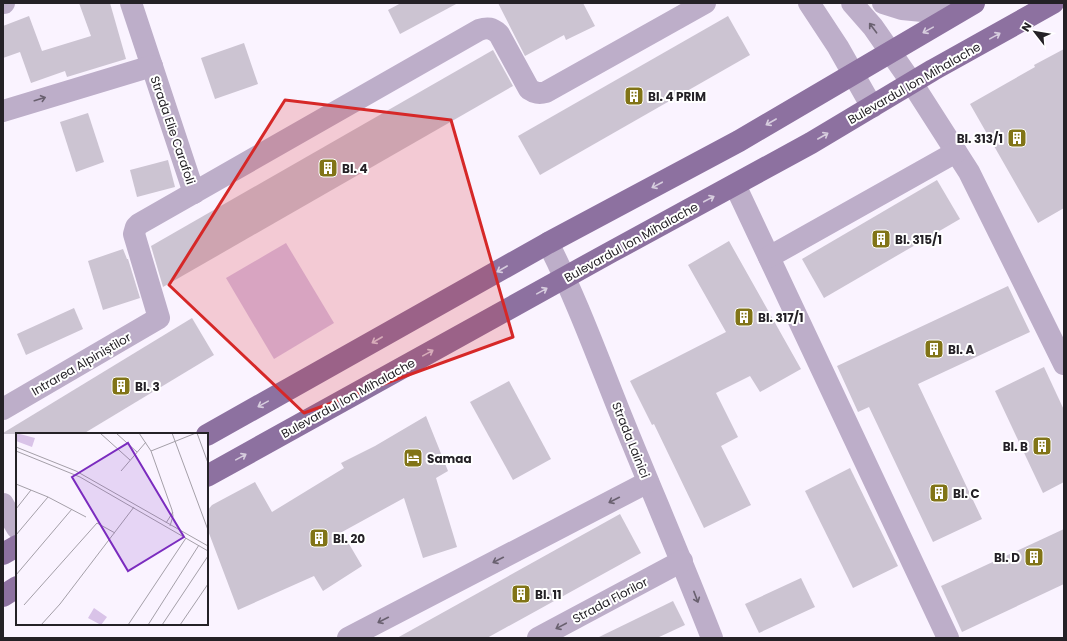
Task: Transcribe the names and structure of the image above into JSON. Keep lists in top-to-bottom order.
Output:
{
  "streets": {
    "main road": ["Bulevardul Ion Mihalache"],
    "street": [
      "Strada Elie Carafoli",
      "Intrarea Alpiniștilor",
      "Strada Lainici",
      "Strada Florilor"
    ]
  },
  "crossings": [
    ["Bulevardul Ion Mihalache", "Strada Lainici"],
    ["Strada Elie Carafoli", "Intrarea Alpiniștilor"],
    ["Strada Lainici", "Strada Florilor"]
  ],
  "places": {
    "building": [
      "Bl. 4 PRIM",
      "Bl. 313/1",
      "Bl. 4",
      "Bl. 315/1",
      "Bl. 317/1",
      "Bl. A",
      "Bl. 3",
      "Bl. B",
      "Bl. C",
      "Bl. 20",
      "Bl. D",
      "Bl. 11"
    ],
    "hotel": ["Samaa"]
  },
  "north": "top left"
}
